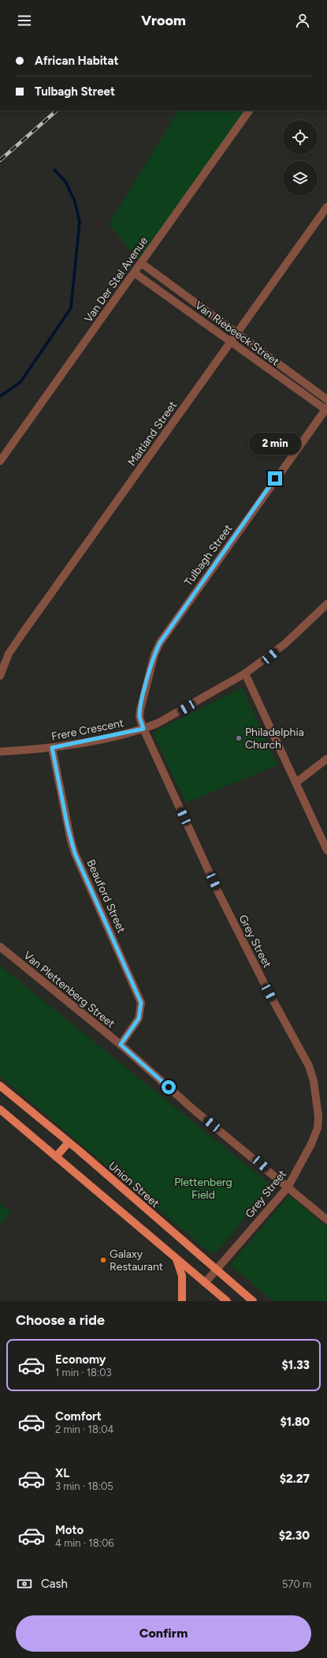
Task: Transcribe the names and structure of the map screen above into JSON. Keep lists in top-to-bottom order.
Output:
{
  "streets": {
    "main road": ["Union Street"],
    "street": [
      "Van Der Stel Avenue",
      "Van Riebeeck Street",
      "Maitland Street",
      "Tulbagh Street",
      "Frere Crescent",
      "Beauford Street",
      "Grey Street",
      "Van Plettenberg Street"
    ]
  },
  "crossings": [
    ["Van Der Stel Avenue", "Van Riebeeck Street"],
    ["Van Riebeeck Street", "Maitland Street"],
    ["Van Riebeeck Street", "Tulbagh Street"],
    ["Tulbagh Street", "Frere Crescent"],
    ["Tulbagh Street", "Grey Street"],
    ["Frere Crescent", "Beauford Street"],
    ["Frere Crescent", "Grey Street"],
    ["Beauford Street", "Van Plettenberg Street"],
    ["Grey Street", "Van Plettenberg Street"],
    ["Grey Street", "Union Street"]
  ],
  "parks": ["Plettenberg Field"],
  "places": ["Philadelphia Church", "Galaxy Restaurant"],
  "page": {
    "header": "Vroom",
    "banner": ["African Habitat", "Tulbagh Street"],
    "bubble": "2 min",
    "heading": "Choose a ride",
    "list": [
      {
        "name": "Economy",
        "note": "1 min · 18:03",
        "value": "$1.33"
      },
      {
        "name": "Comfort",
        "note": "2 min · 18:04",
        "value": "$1.80"
      },
      {
        "name": "XL",
        "note": "3 min · 18:05",
        "value": "$2.27"
      },
      {
        "name": "Moto",
        "note": "4 min · 18:06",
        "value": "$2.30"
      }
    ],
    "pay": ["Cash", "570 m"],
    "buttons": "Confirm"
  }
}
